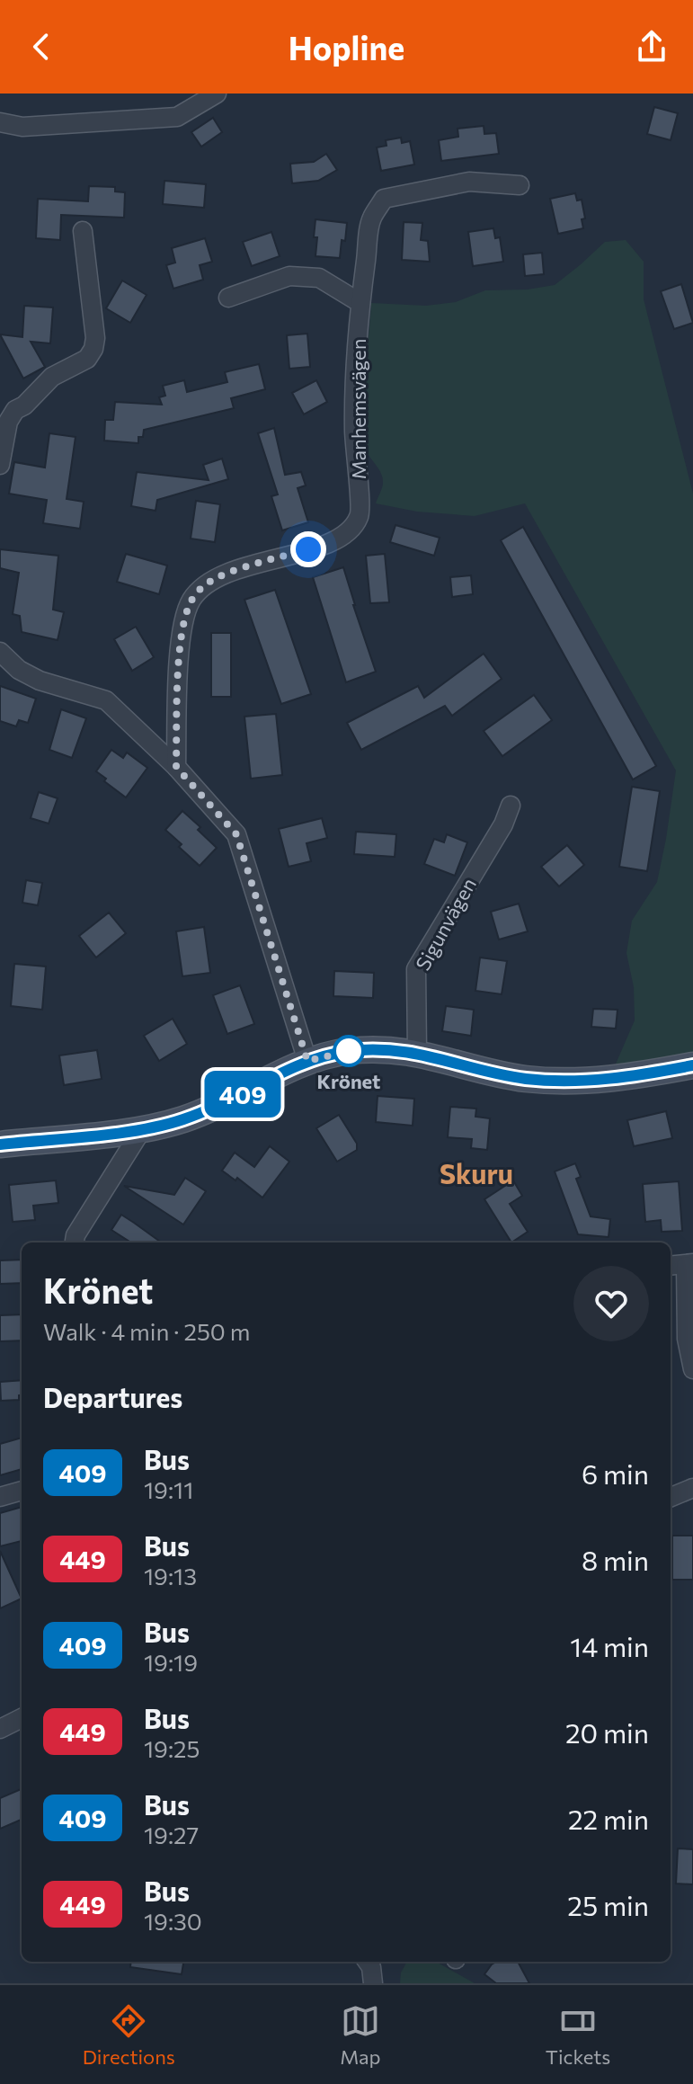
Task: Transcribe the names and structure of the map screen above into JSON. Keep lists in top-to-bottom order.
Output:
{
  "streets": {
    "street": ["Manhemsvägen", "Sigunvägen"]
  },
  "districts": ["Skuru"],
  "places": ["Krönet"],
  "lines": ["bus line 409"],
  "page": {
    "header": "Hopline",
    "on_map": "409",
    "heading": [
      ["Krönet", "Walk · 4 min · 250 m"],
      "Departures"
    ],
    "list": [
      {
        "mark": "409",
        "name": "Bus",
        "note": "19:11",
        "value": "6 min"
      },
      {
        "mark": "449",
        "name": "Bus",
        "note": "19:13",
        "value": "8 min"
      },
      {
        "mark": "409",
        "name": "Bus",
        "note": "19:19",
        "value": "14 min"
      },
      {
        "mark": "449",
        "name": "Bus",
        "note": "19:25",
        "value": "20 min"
      },
      {
        "mark": "409",
        "name": "Bus",
        "note": "19:27",
        "value": "22 min"
      },
      {
        "mark": "449",
        "name": "Bus",
        "note": "19:30",
        "value": "25 min"
      }
    ],
    "tabs": ["Directions", "Map", "Tickets"]
  }
}
